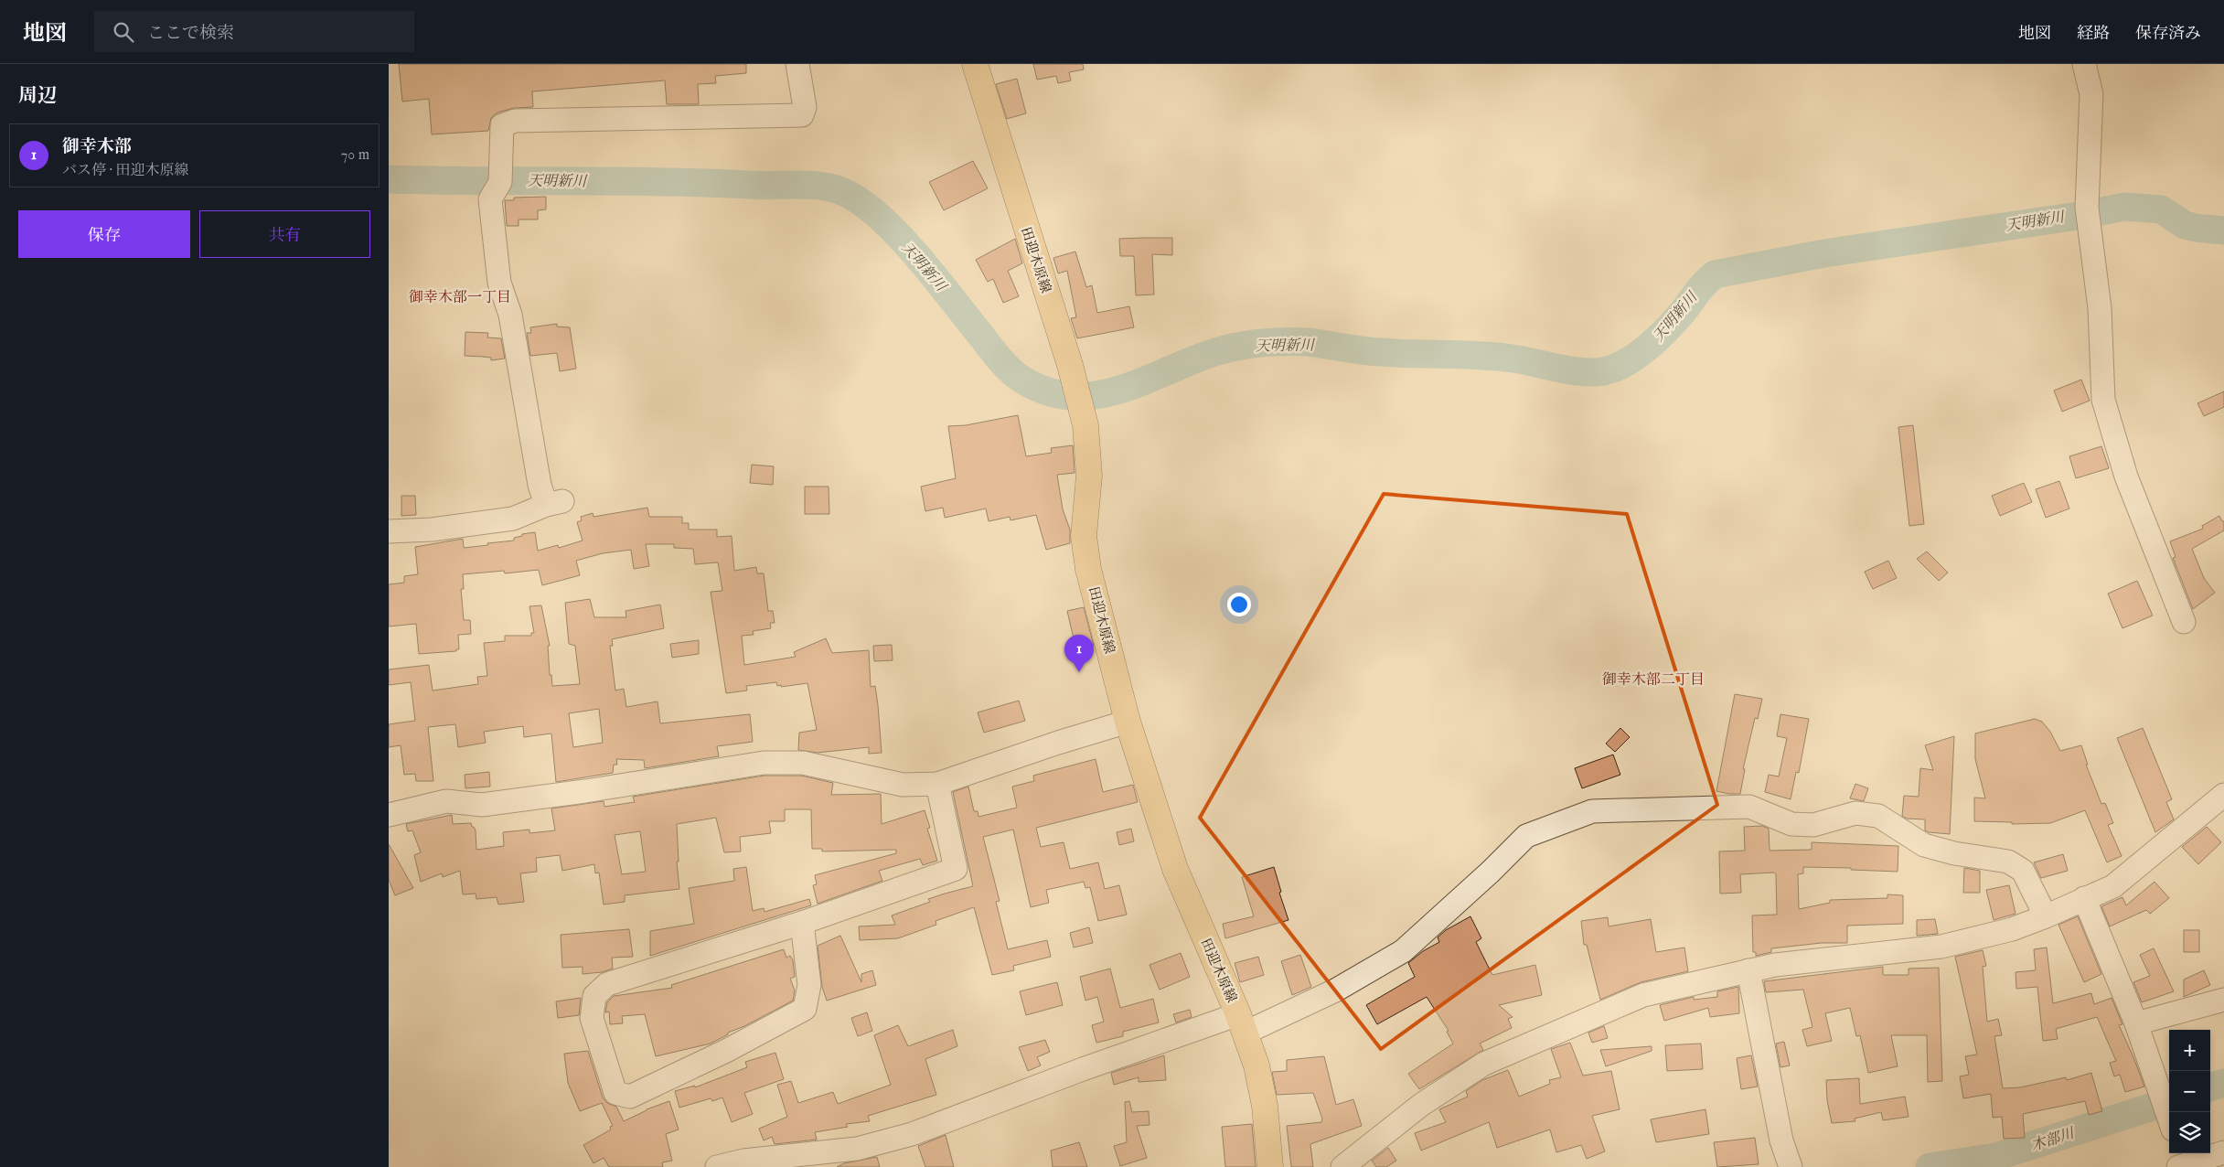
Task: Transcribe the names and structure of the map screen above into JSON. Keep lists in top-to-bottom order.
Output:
{
  "streets": {
    "main road": ["田迎木原線"]
  },
  "districts": ["御幸木部一丁目", "御幸木部二丁目"],
  "water": ["天明新川", "木部川"],
  "page": {
    "header": "地図",
    "search": "ここで検索",
    "nav": ["地図", "経路", "保存済み"],
    "heading": "周辺",
    "list": [
      {
        "mark": "1",
        "name": "御幸木部",
        "note": "バス停 · 田迎木原線",
        "value": "70 m"
      }
    ],
    "buttons": ["保存", "共有"],
    "pins": "1",
    "map_buttons": ["+", "−"]
  }
}
